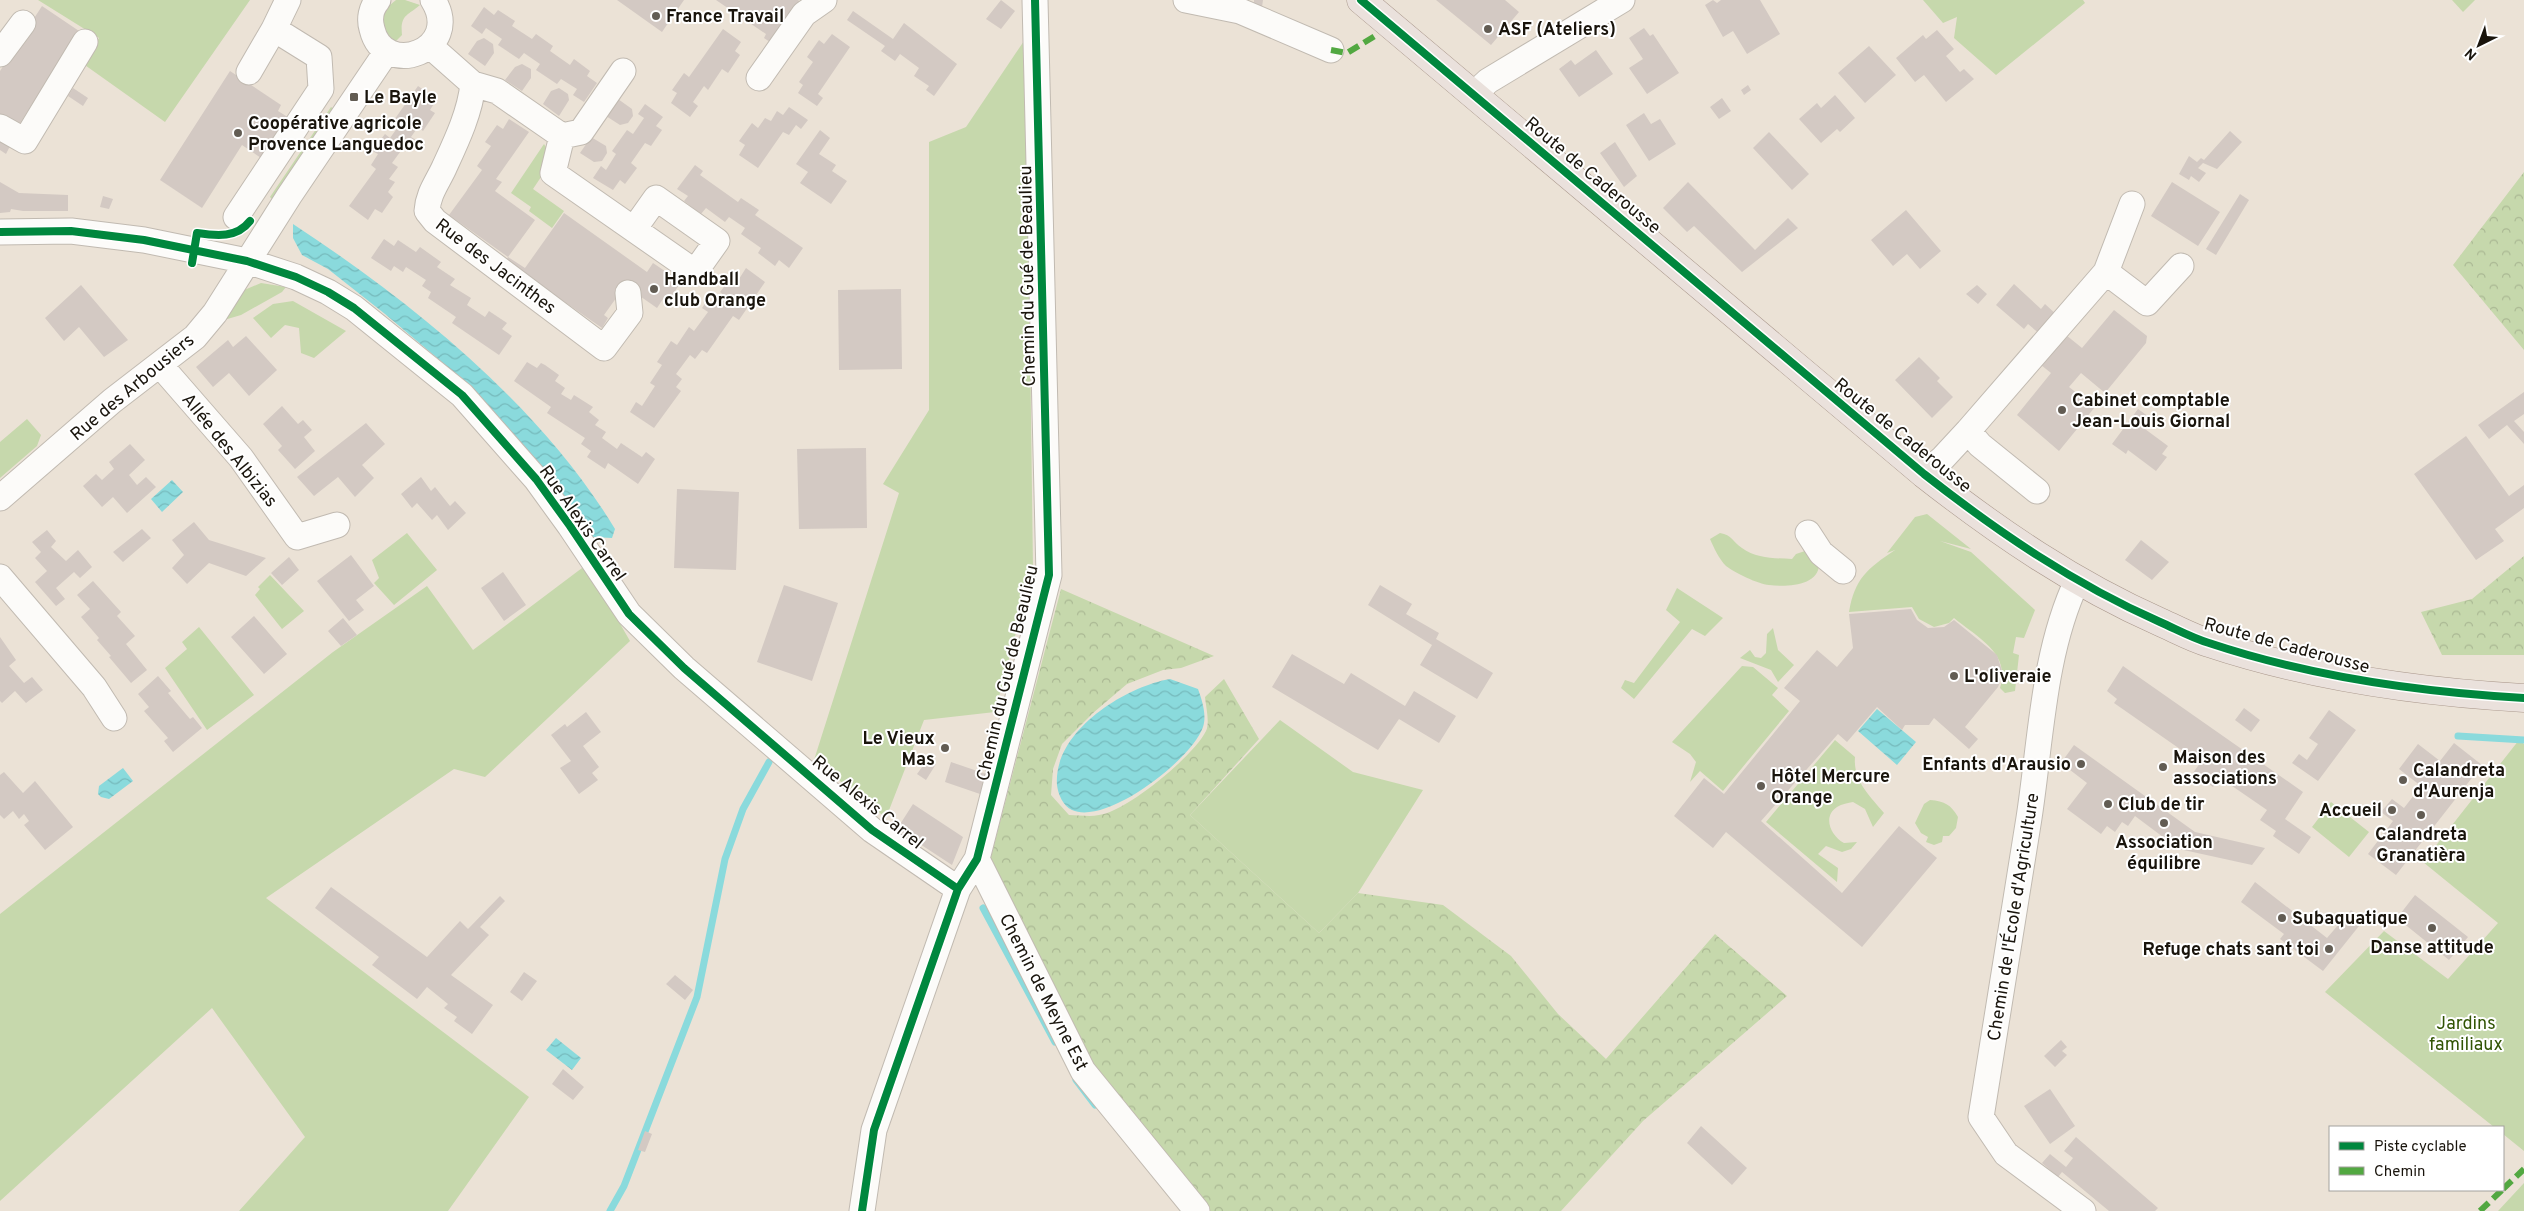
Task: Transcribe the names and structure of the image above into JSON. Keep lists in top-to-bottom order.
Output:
{
  "streets": {
    "main road": ["Route de Caderousse"],
    "street": [
      "Rue des Jacinthes",
      "Chemin du Gué de Beaulieu",
      "Rue des Arbousiers",
      "Allée des Albizias",
      "Rue Alexis Carrel",
      "Chemin de l'École d'Agriculture",
      "Chemin de Meyne Est"
    ]
  },
  "crossings": [
    ["Route de Caderousse", "Chemin de l'École d'Agriculture"],
    ["Chemin du Gué de Beaulieu", "Rue Alexis Carrel"],
    ["Chemin du Gué de Beaulieu", "Chemin de Meyne Est"],
    ["Rue des Arbousiers", "Allée des Albizias"],
    ["Rue des Arbousiers", "Rue Alexis Carrel"]
  ],
  "parks": ["Jardins familiaux"],
  "places": {
    "other": [
      "France Travail",
      "ASF (Ateliers)",
      "Coopérative agricole Provence Languedoc",
      "Handball club Orange",
      "Cabinet comptable Jean-Louis Giornal",
      "L'oliveraie",
      "Le Vieux Mas",
      "Enfants d'Arausio",
      "Maison des associations",
      "Calandreta d'Aurenja",
      "Hôtel Mercure Orange",
      "Club de tir",
      "Accueil",
      "Calandreta Granatièra",
      "Association équilibre",
      "Subaquatique",
      "Danse attitude",
      "Refuge chats sant toi"
    ],
    "transit": ["Le Bayle"]
  },
  "legend": ["Piste cyclable", "Chemin"],
  "north": "bottom left"
}
